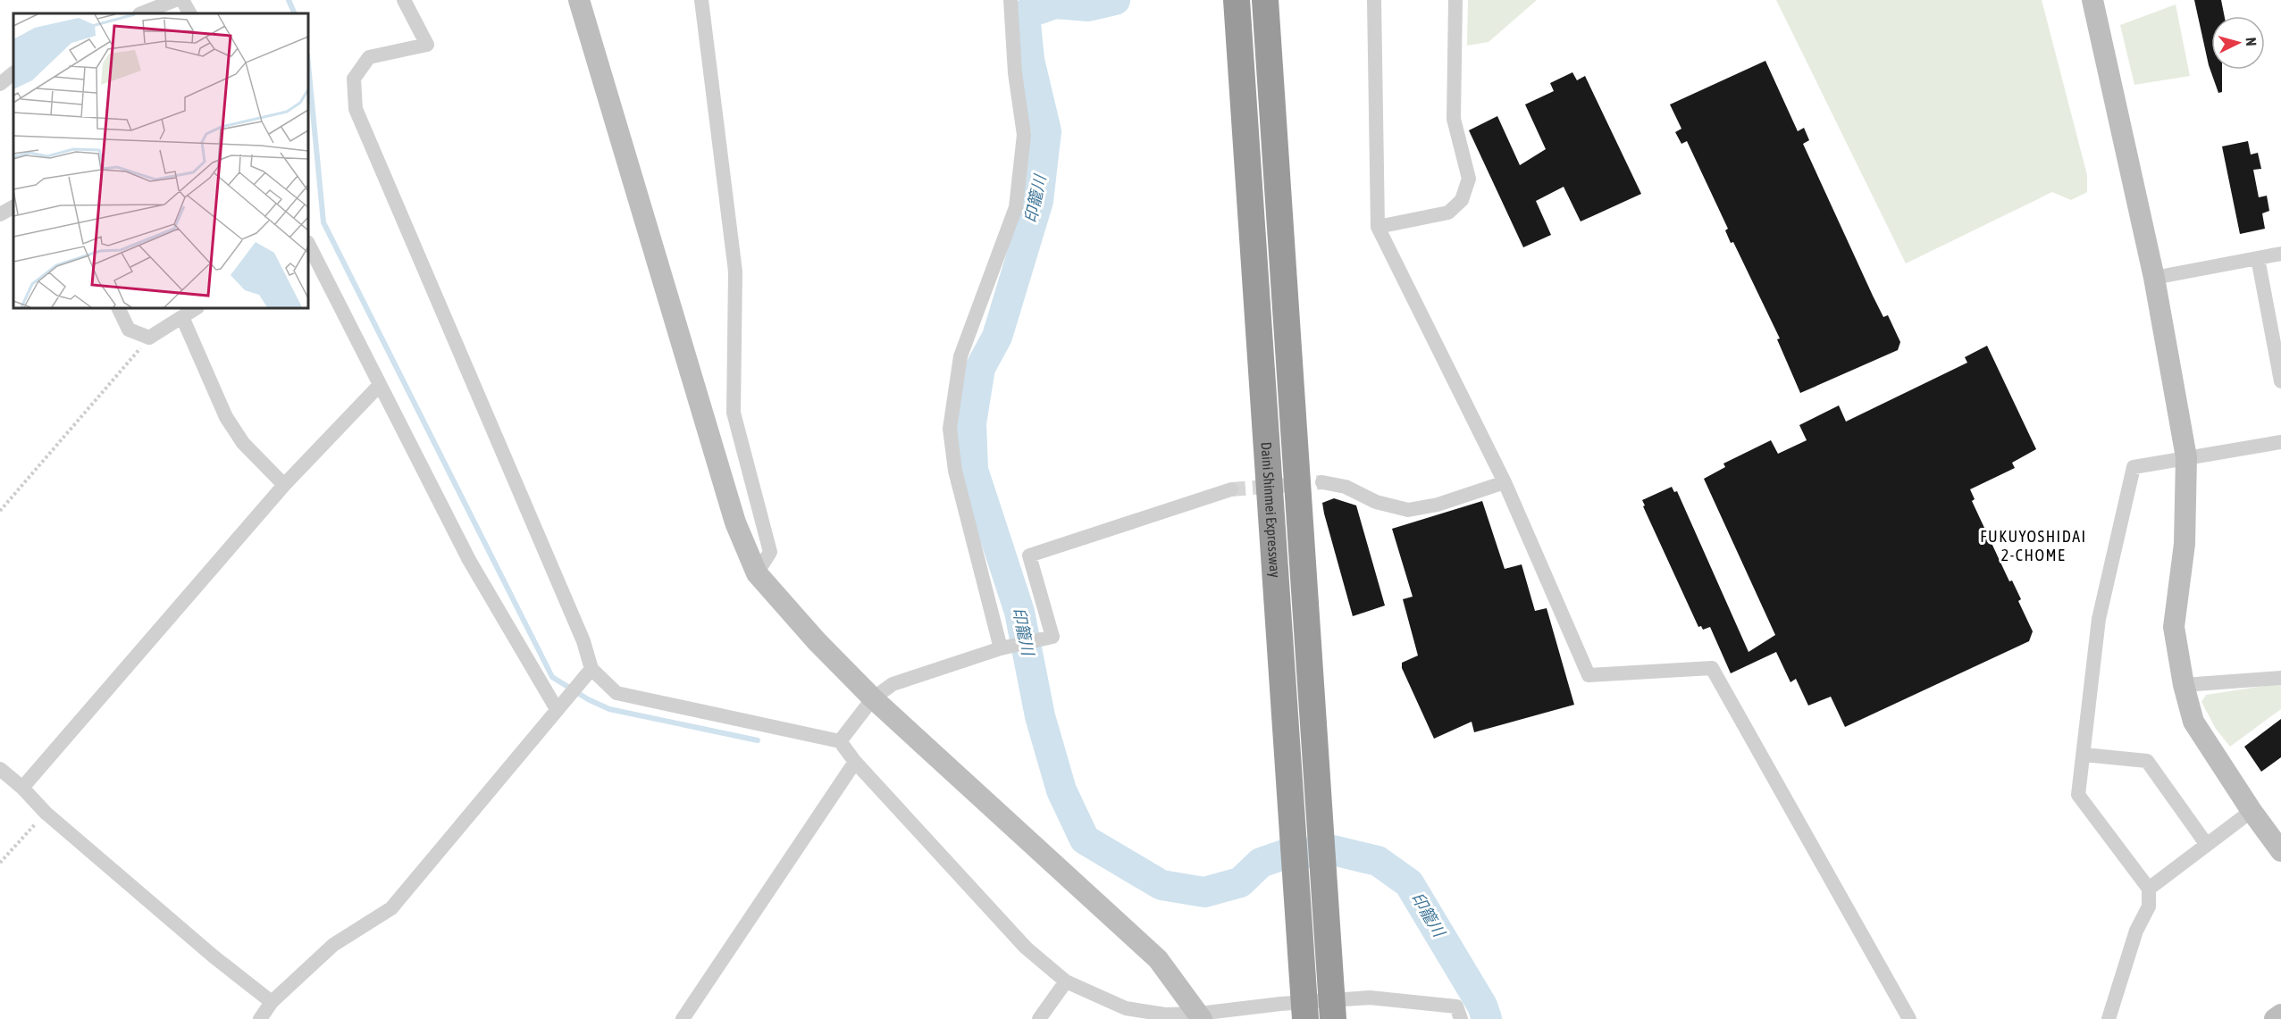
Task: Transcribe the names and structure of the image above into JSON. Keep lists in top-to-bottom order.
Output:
{
  "streets": {
    "highway": ["Daini Shinmei Expressway"]
  },
  "districts": ["FUKUYOSHIDAI 2-CHOME"],
  "water": ["印籠川"],
  "north": "right"
}
